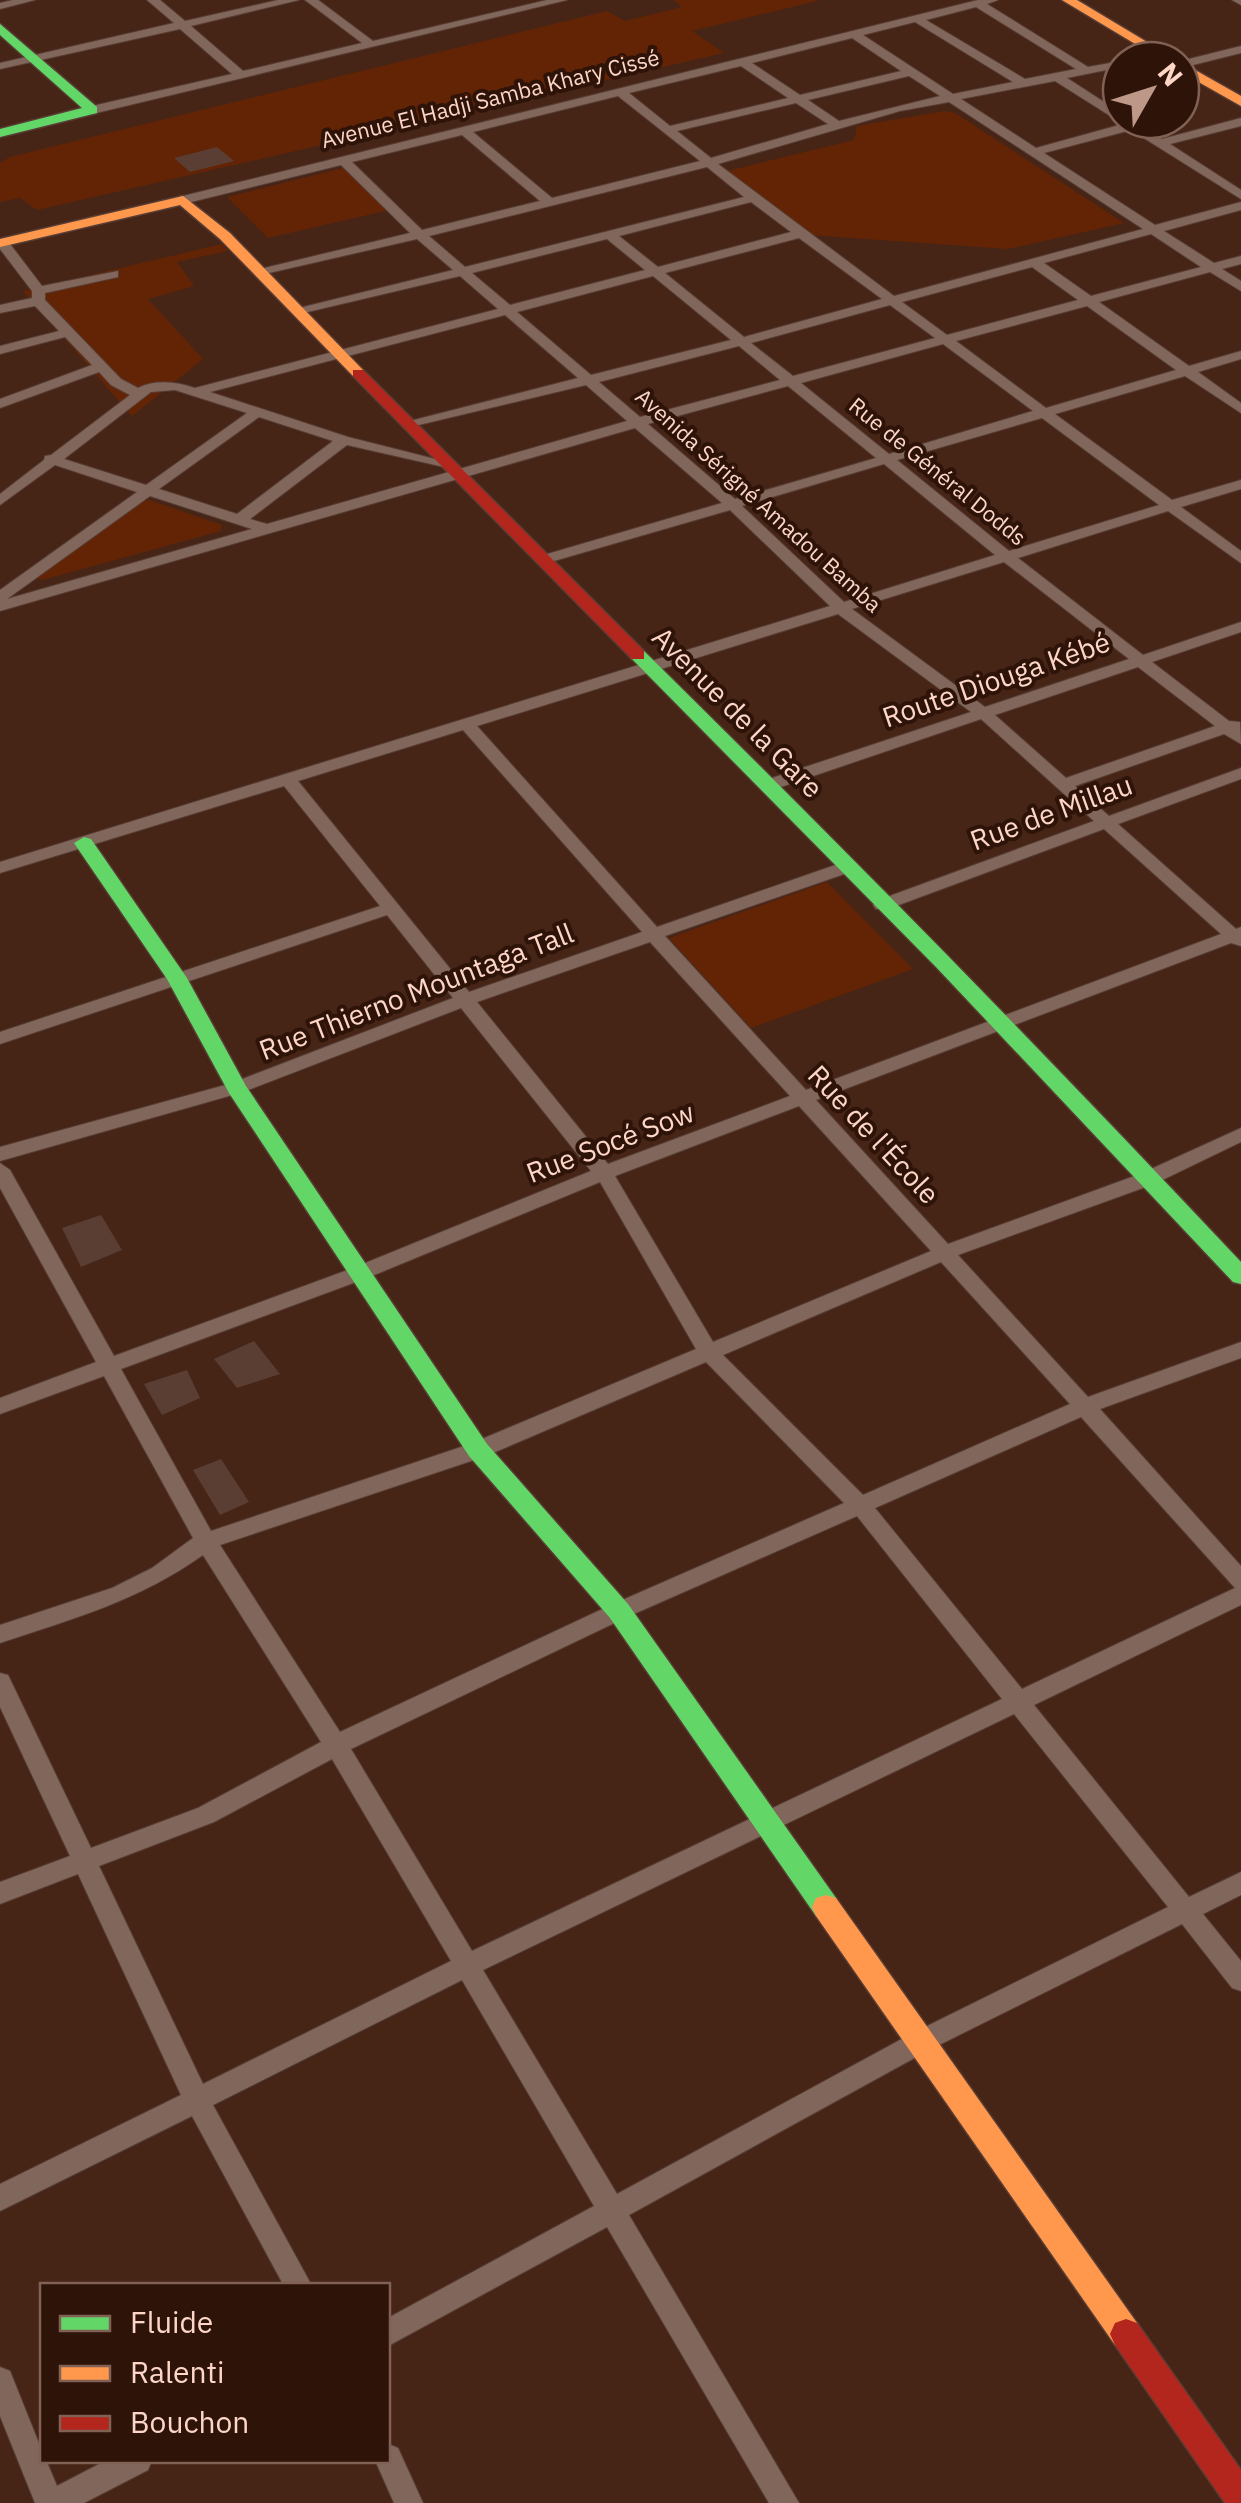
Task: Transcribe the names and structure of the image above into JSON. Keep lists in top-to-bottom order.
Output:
{
  "streets": {
    "street": [
      "Avenue El Hadji Samba Khary Cissé",
      "Rue de Général Dodds",
      "Avenida Sérigné Amadou Bamba",
      "Route Diouga Kébé",
      "Avenue de la Gare",
      "Rue de Millau",
      "Rue Thierno Mountaga Tall",
      "Rue de l'École",
      "Rue Socé Sow"
    ]
  },
  "crossings": [
    ["Avenue El Hadji Samba Khary Cissé", "Avenida Sérigné Amadou Bamba"],
    ["Avenue El Hadji Samba Khary Cissé", "Avenue de la Gare"],
    ["Rue de Général Dodds", "Route Diouga Kébé"],
    ["Avenida Sérigné Amadou Bamba", "Route Diouga Kébé"],
    ["Avenida Sérigné Amadou Bamba", "Rue de Millau"],
    ["Avenida Sérigné Amadou Bamba", "Rue Socé Sow"],
    ["Route Diouga Kébé", "Avenue de la Gare"],
    ["Avenue de la Gare", "Rue de Millau"],
    ["Avenue de la Gare", "Rue Thierno Mountaga Tall"],
    ["Avenue de la Gare", "Rue Socé Sow"],
    ["Rue Thierno Mountaga Tall", "Rue de l'École"],
    ["Rue de l'École", "Rue Socé Sow"]
  ],
  "legend": ["Fluide", "Ralenti", "Bouchon"],
  "north": "top right"
}
